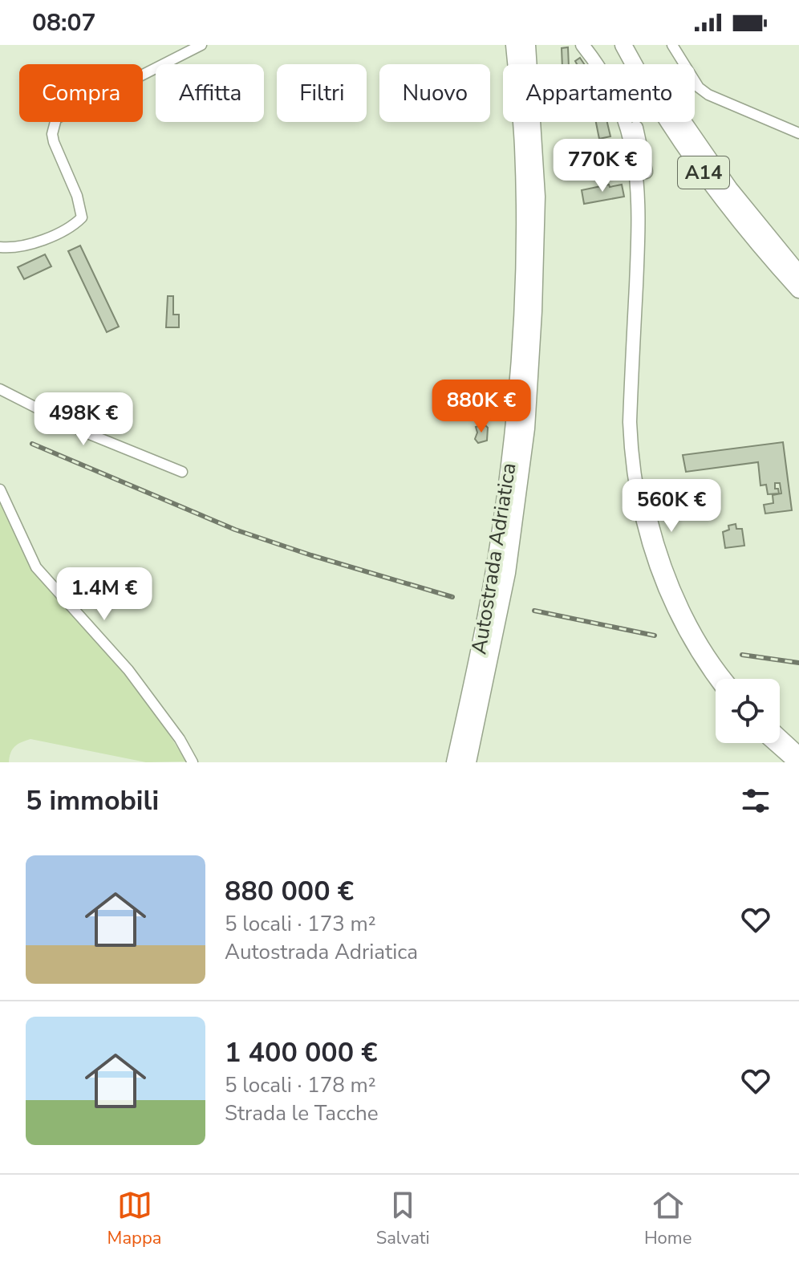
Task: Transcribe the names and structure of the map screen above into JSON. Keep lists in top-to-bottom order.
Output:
{
  "streets": {
    "highway": ["A14", "Autostrada Adriatica"]
  },
  "page": {
    "status": "08:07",
    "chip": [
      "Compra",
      "Affitta",
      "Filtri",
      "Nuovo",
      "Appartamento"
    ],
    "price": [
      "770K €",
      "880K €",
      "498K €",
      "560K €",
      "1.4M €"
    ],
    "heading": "5 immobili",
    "list": [
      {
        "name": "880 000 €",
        "note": "5 locali · 173 m² · Autostrada Adriatica"
      },
      {
        "name": "1 400 000 €",
        "note": "5 locali · 178 m² · Strada le Tacche"
      }
    ],
    "tabs": ["Mappa", "Salvati", "Home"]
  }
}
